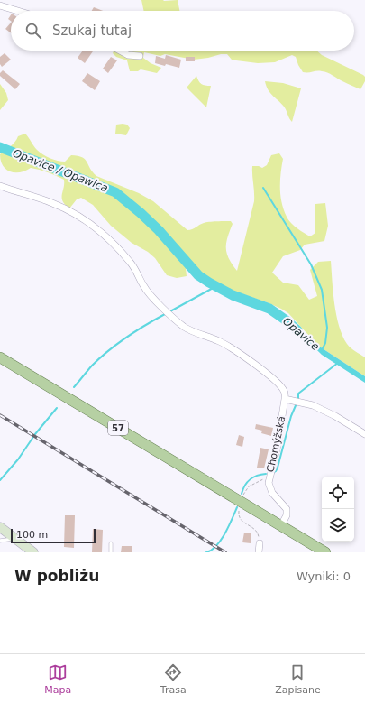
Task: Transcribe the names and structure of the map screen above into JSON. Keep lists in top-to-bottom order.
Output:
{
  "streets": {
    "main road": ["57"],
    "street": ["Chomýžská"]
  },
  "crossings": [
    ["57", "Chomýžská"]
  ],
  "water": ["Opavice / Opawica", "Opavice"],
  "scale_bar": "100 m",
  "page": {
    "search": "Szukaj tutaj",
    "scale": "100 m",
    "heading": ["W pobliżu", "Wyniki: 0"],
    "nav": ["Mapa", "Trasa", "Zapisane"]
  }
}
